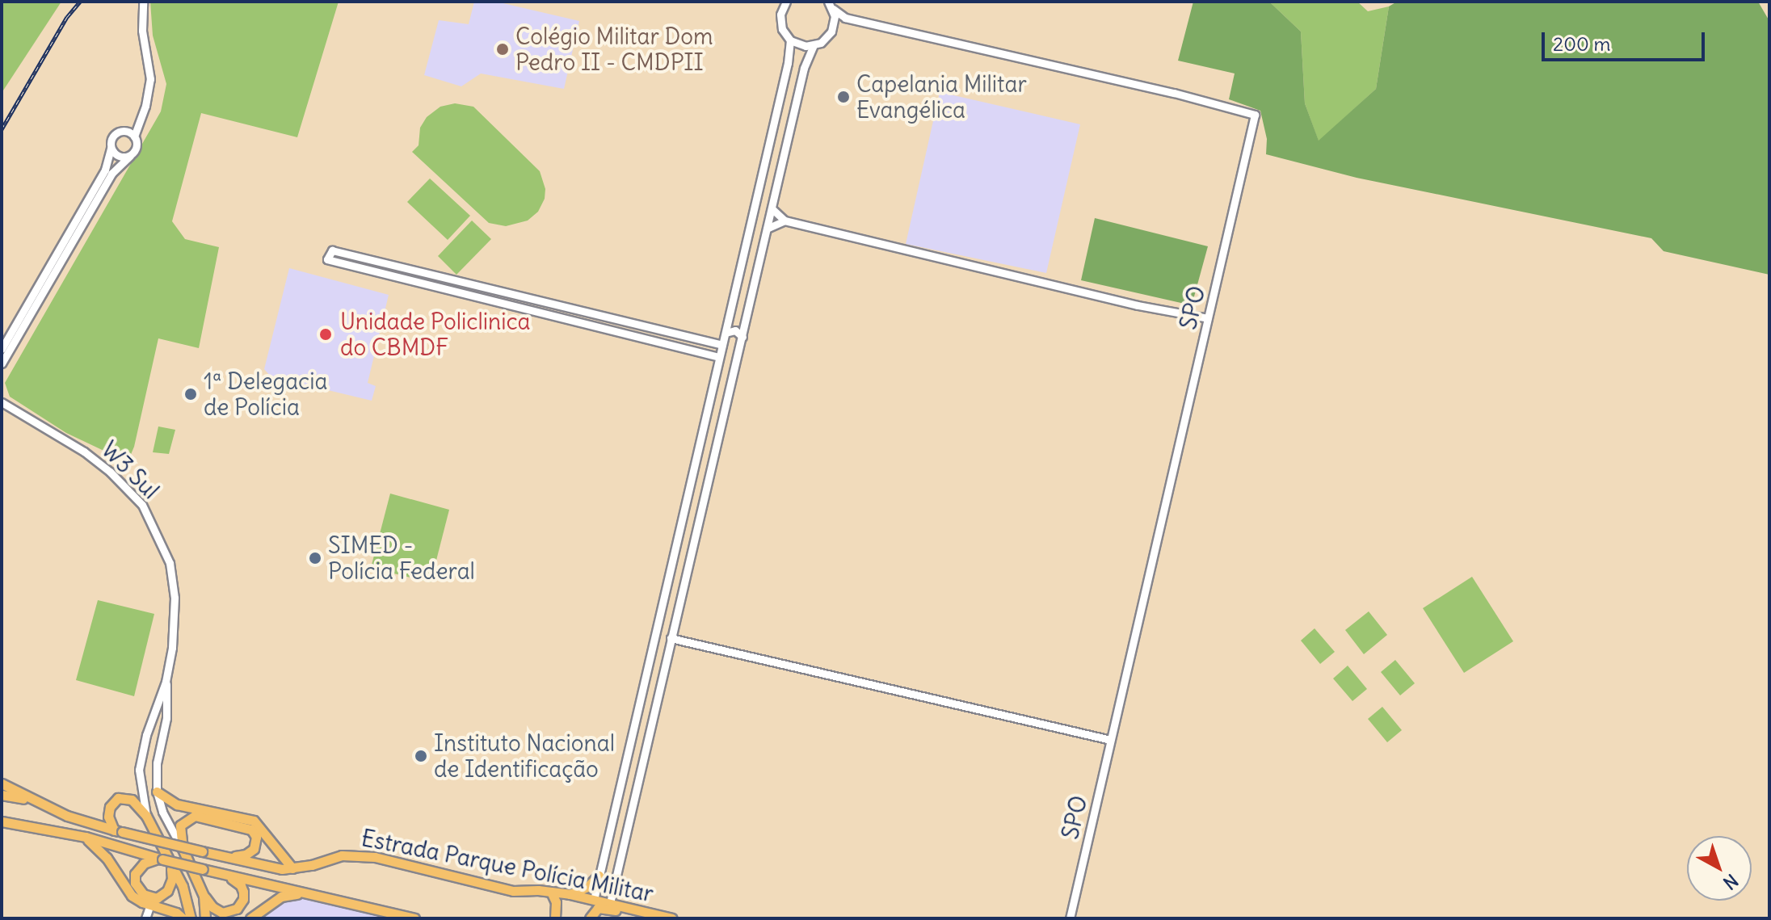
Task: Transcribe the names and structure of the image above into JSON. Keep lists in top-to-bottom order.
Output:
{
  "streets": {
    "main road": ["W3 Sul", "Estrada Parque Polícia Militar"],
    "street": ["SPO"]
  },
  "places": [
    "Colégio Militar Dom Pedro II - CMDPII",
    "Capelania Militar Evangélica",
    "Unidade Policlinica do CBMDF",
    "1ª Delegacia de Polícia",
    "SIMED - Polícia Federal",
    "Instituto Nacional de Identificação"
  ],
  "scale_bar": "200 m",
  "north": "bottom right"
}
